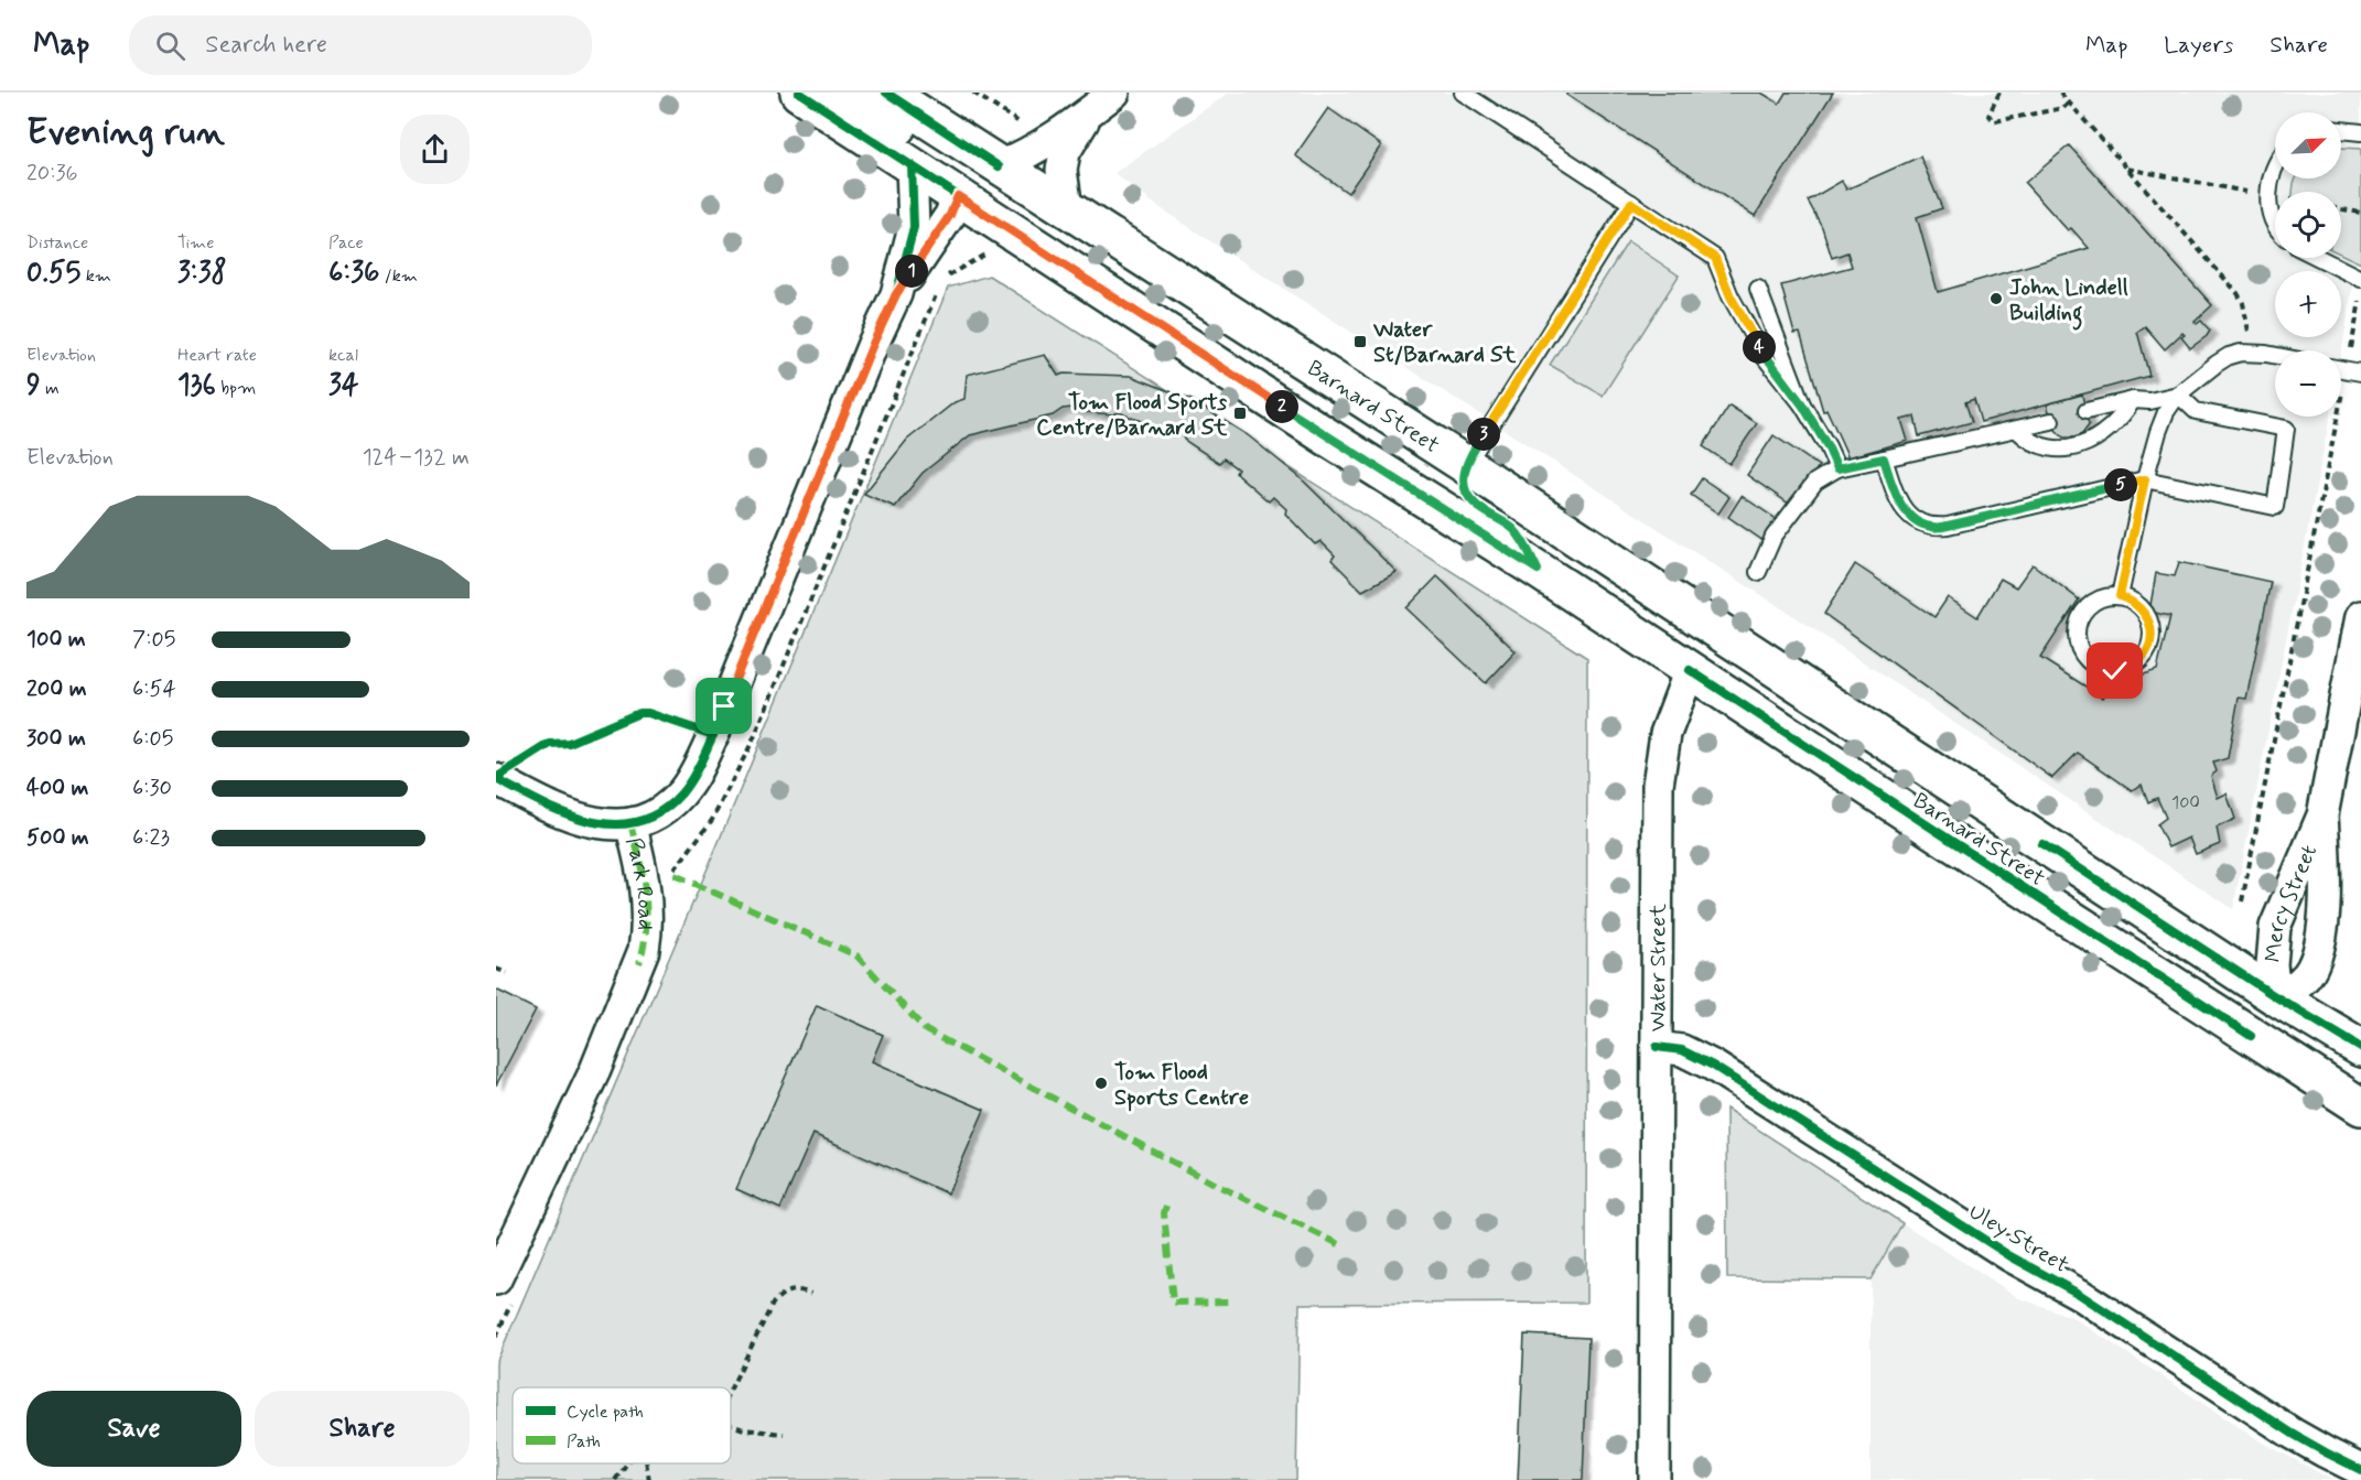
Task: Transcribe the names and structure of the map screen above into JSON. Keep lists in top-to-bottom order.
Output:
{
  "streets": {
    "main road": ["Barnard Street", "Mercy Street", "Water Street"],
    "street": ["Park Road", "Uley Street"]
  },
  "crossings": [
    ["Barnard Street", "Park Road"],
    ["Barnard Street", "Mercy Street"],
    ["Barnard Street", "Water Street"],
    ["Water Street", "Uley Street"]
  ],
  "places": {
    "other": ["John Lindell Building", "Tom Flood Sports Centre"],
    "transit": ["Water St/Barnard St", "Tom Flood Sports Centre/Barnard St"]
  },
  "house_numbers": ["100"],
  "legend": ["Cycle path", "Path"],
  "north": "top right",
  "page": {
    "header": "Map",
    "search": "Search here",
    "nav": ["Map", "Layers", "Share"],
    "heading": ["Evening run", "20:36"],
    "map_buttons": ["+", "−"],
    "stats": [
      ["Distance", "0.55 km"],
      ["Time", "3:38"],
      ["Pace", "6:36 /km"],
      ["Elevation", "9 m"],
      ["Heart rate", "136 bpm"],
      ["kcal", "34"]
    ],
    "pins": [
      "1",
      "4",
      "2",
      "3",
      "5"
    ],
    "chart": ["Elevation", "124–132 m"],
    "list": [
      {
        "name": "100 m",
        "note": "7:05"
      },
      {
        "name": "200 m",
        "note": "6:54"
      },
      {
        "name": "300 m",
        "note": "6:05"
      },
      {
        "name": "400 m",
        "note": "6:30"
      },
      {
        "name": "500 m",
        "note": "6:23"
      }
    ],
    "buttons": ["Save", "Share"]
  }
}
